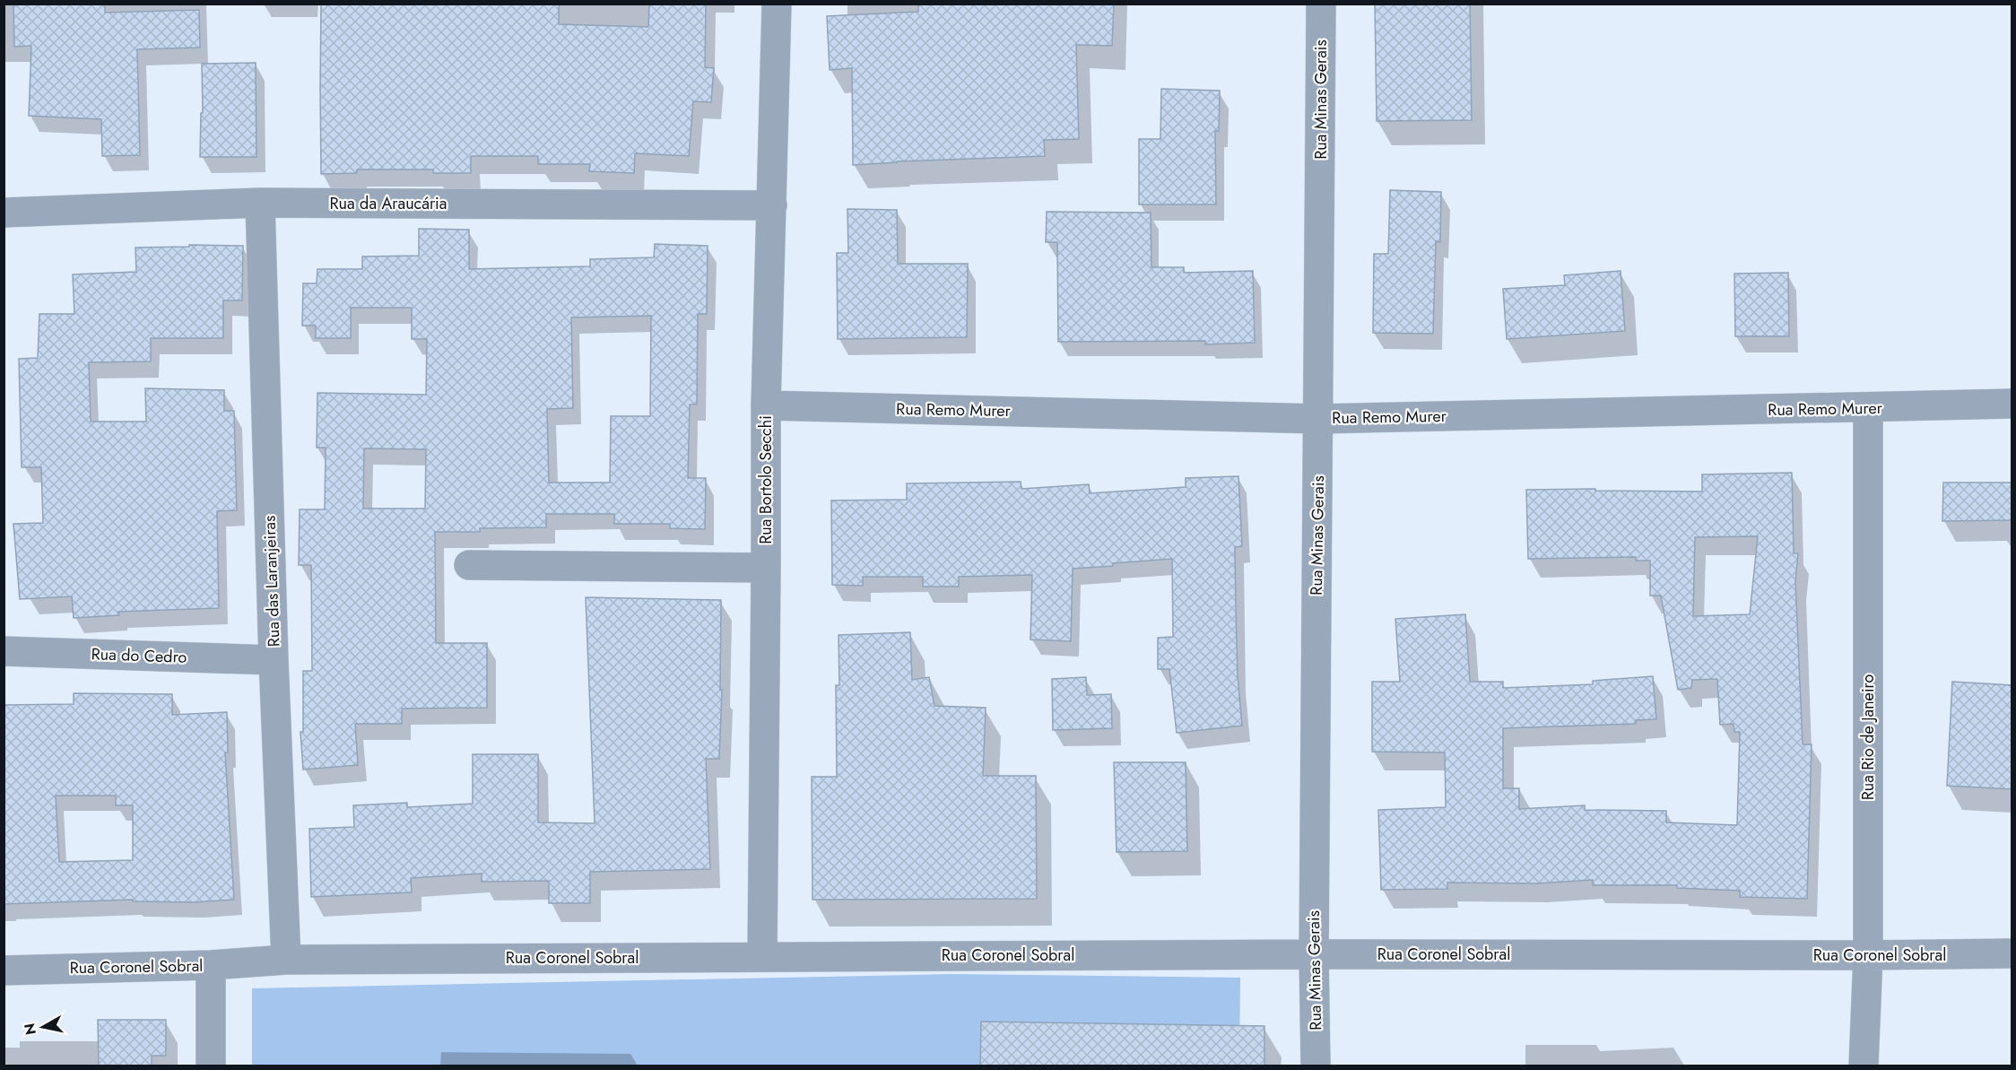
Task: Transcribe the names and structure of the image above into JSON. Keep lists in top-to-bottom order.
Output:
{
  "streets": {
    "street": [
      "Rua Minas Gerais",
      "Rua da Araucária",
      "Rua Remo Murer",
      "Rua Bortolo Secchi",
      "Rua das Laranjeiras",
      "Rua do Cedro",
      "Rua Rio de Janeiro",
      "Rua Coronel Sobral"
    ]
  },
  "crossings": [
    ["Rua Minas Gerais", "Rua Remo Murer"],
    ["Rua Minas Gerais", "Rua Coronel Sobral"],
    ["Rua da Araucária", "Rua Bortolo Secchi"],
    ["Rua da Araucária", "Rua das Laranjeiras"],
    ["Rua Remo Murer", "Rua Bortolo Secchi"],
    ["Rua Remo Murer", "Rua Rio de Janeiro"],
    ["Rua Bortolo Secchi", "Rua Coronel Sobral"],
    ["Rua das Laranjeiras", "Rua do Cedro"],
    ["Rua das Laranjeiras", "Rua Coronel Sobral"],
    ["Rua Rio de Janeiro", "Rua Coronel Sobral"]
  ],
  "north": "left"
}
